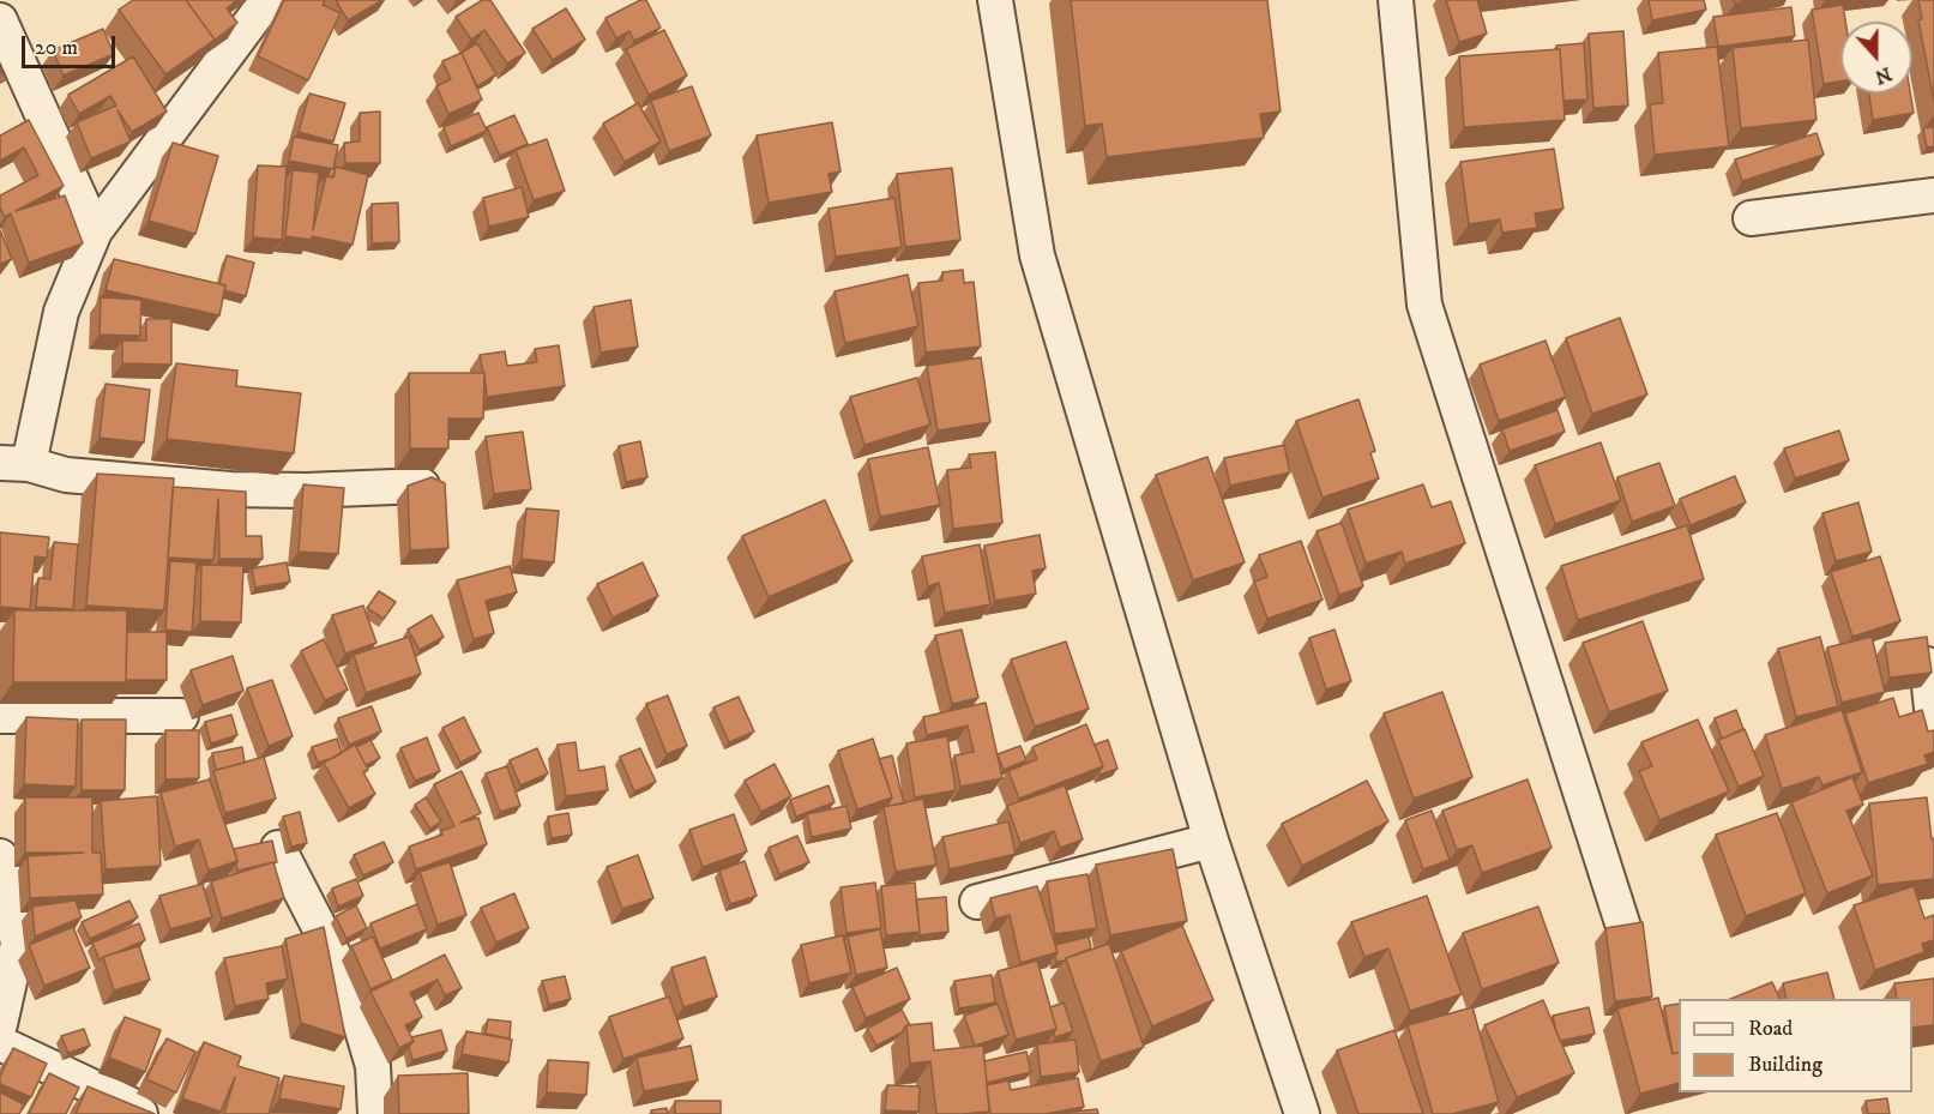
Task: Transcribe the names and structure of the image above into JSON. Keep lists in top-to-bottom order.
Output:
{
  "legend": ["Road", "Building"],
  "scale_bar": "20 m",
  "north": "bottom"
}
